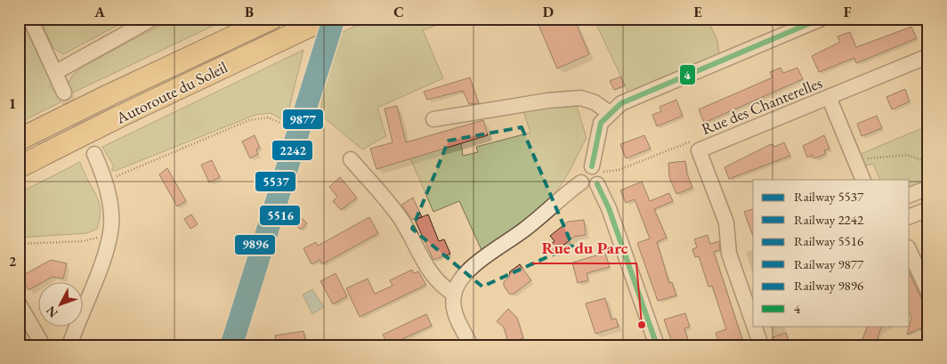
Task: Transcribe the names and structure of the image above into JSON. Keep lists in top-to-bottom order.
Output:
{
  "streets": {
    "highway": ["Autoroute du Soleil"],
    "street": ["Rue des Chanterelles"]
  },
  "places": ["Rue du Parc"],
  "lines": [
    "rail line 5537",
    "rail line 2242",
    "rail line 9896",
    "transit line 4",
    "rail line 5516",
    "rail line 9877"
  ],
  "legend": [
    "Railway 5537",
    "Railway 2242",
    "Railway 5516",
    "Railway 9877",
    "Railway 9896",
    "4"
  ],
  "north": "bottom left",
  "grid": {
    "columns": [
      "A",
      "B",
      "C",
      "D",
      "E",
      "F"
    ],
    "rows": ["1", "2"]
  }
}
